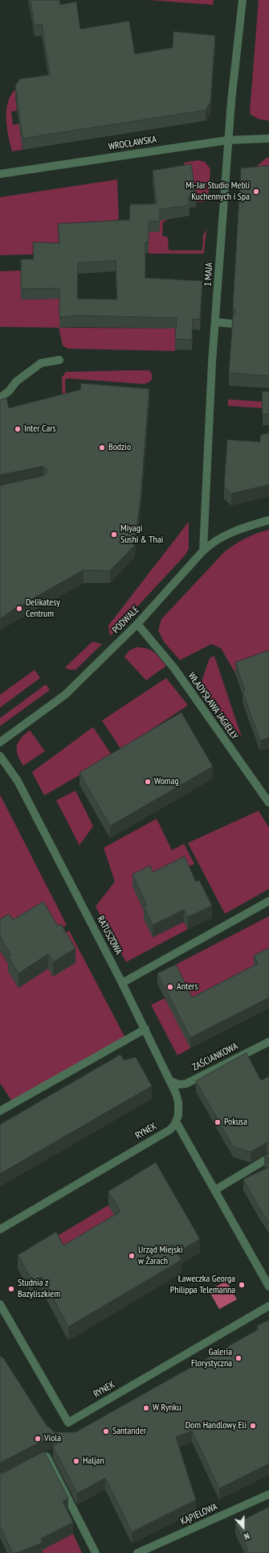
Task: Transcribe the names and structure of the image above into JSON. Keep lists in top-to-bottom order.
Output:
{
  "streets": {
    "street": [
      "WROCŁAWSKA",
      "1 MAJA",
      "PODWALE",
      "WŁADYSŁAWA JAGIEŁŁY",
      "RATUSZOWA",
      "ZAŚCIANKOWA",
      "RYNEK",
      "KĄPIELOWA"
    ]
  },
  "crossings": [
    ["WROCŁAWSKA", "1 MAJA"],
    ["1 MAJA", "PODWALE"],
    ["PODWALE", "WŁADYSŁAWA JAGIEŁŁY"],
    ["RATUSZOWA", "ZAŚCIANKOWA"],
    ["RATUSZOWA", "RYNEK"]
  ],
  "places": [
    "Mi-Jar Studio Mebli Kuchennych i Spa",
    "Inter Cars",
    "Bodzio",
    "Miyagi Sushi & Thai",
    "Delikatesy Centrum",
    "Womag",
    "Anters",
    "Pokusa",
    "Urząd Miejski w Żarach",
    "Ławeczka Georga Philippa Telemanna",
    "Studnia z Bazyliszkiem",
    "Galeria Florystyczna",
    "W Rynku",
    "Dom Handlowy Eli",
    "Santander",
    "Viola",
    "Haljan"
  ],
  "north": "bottom"
}
